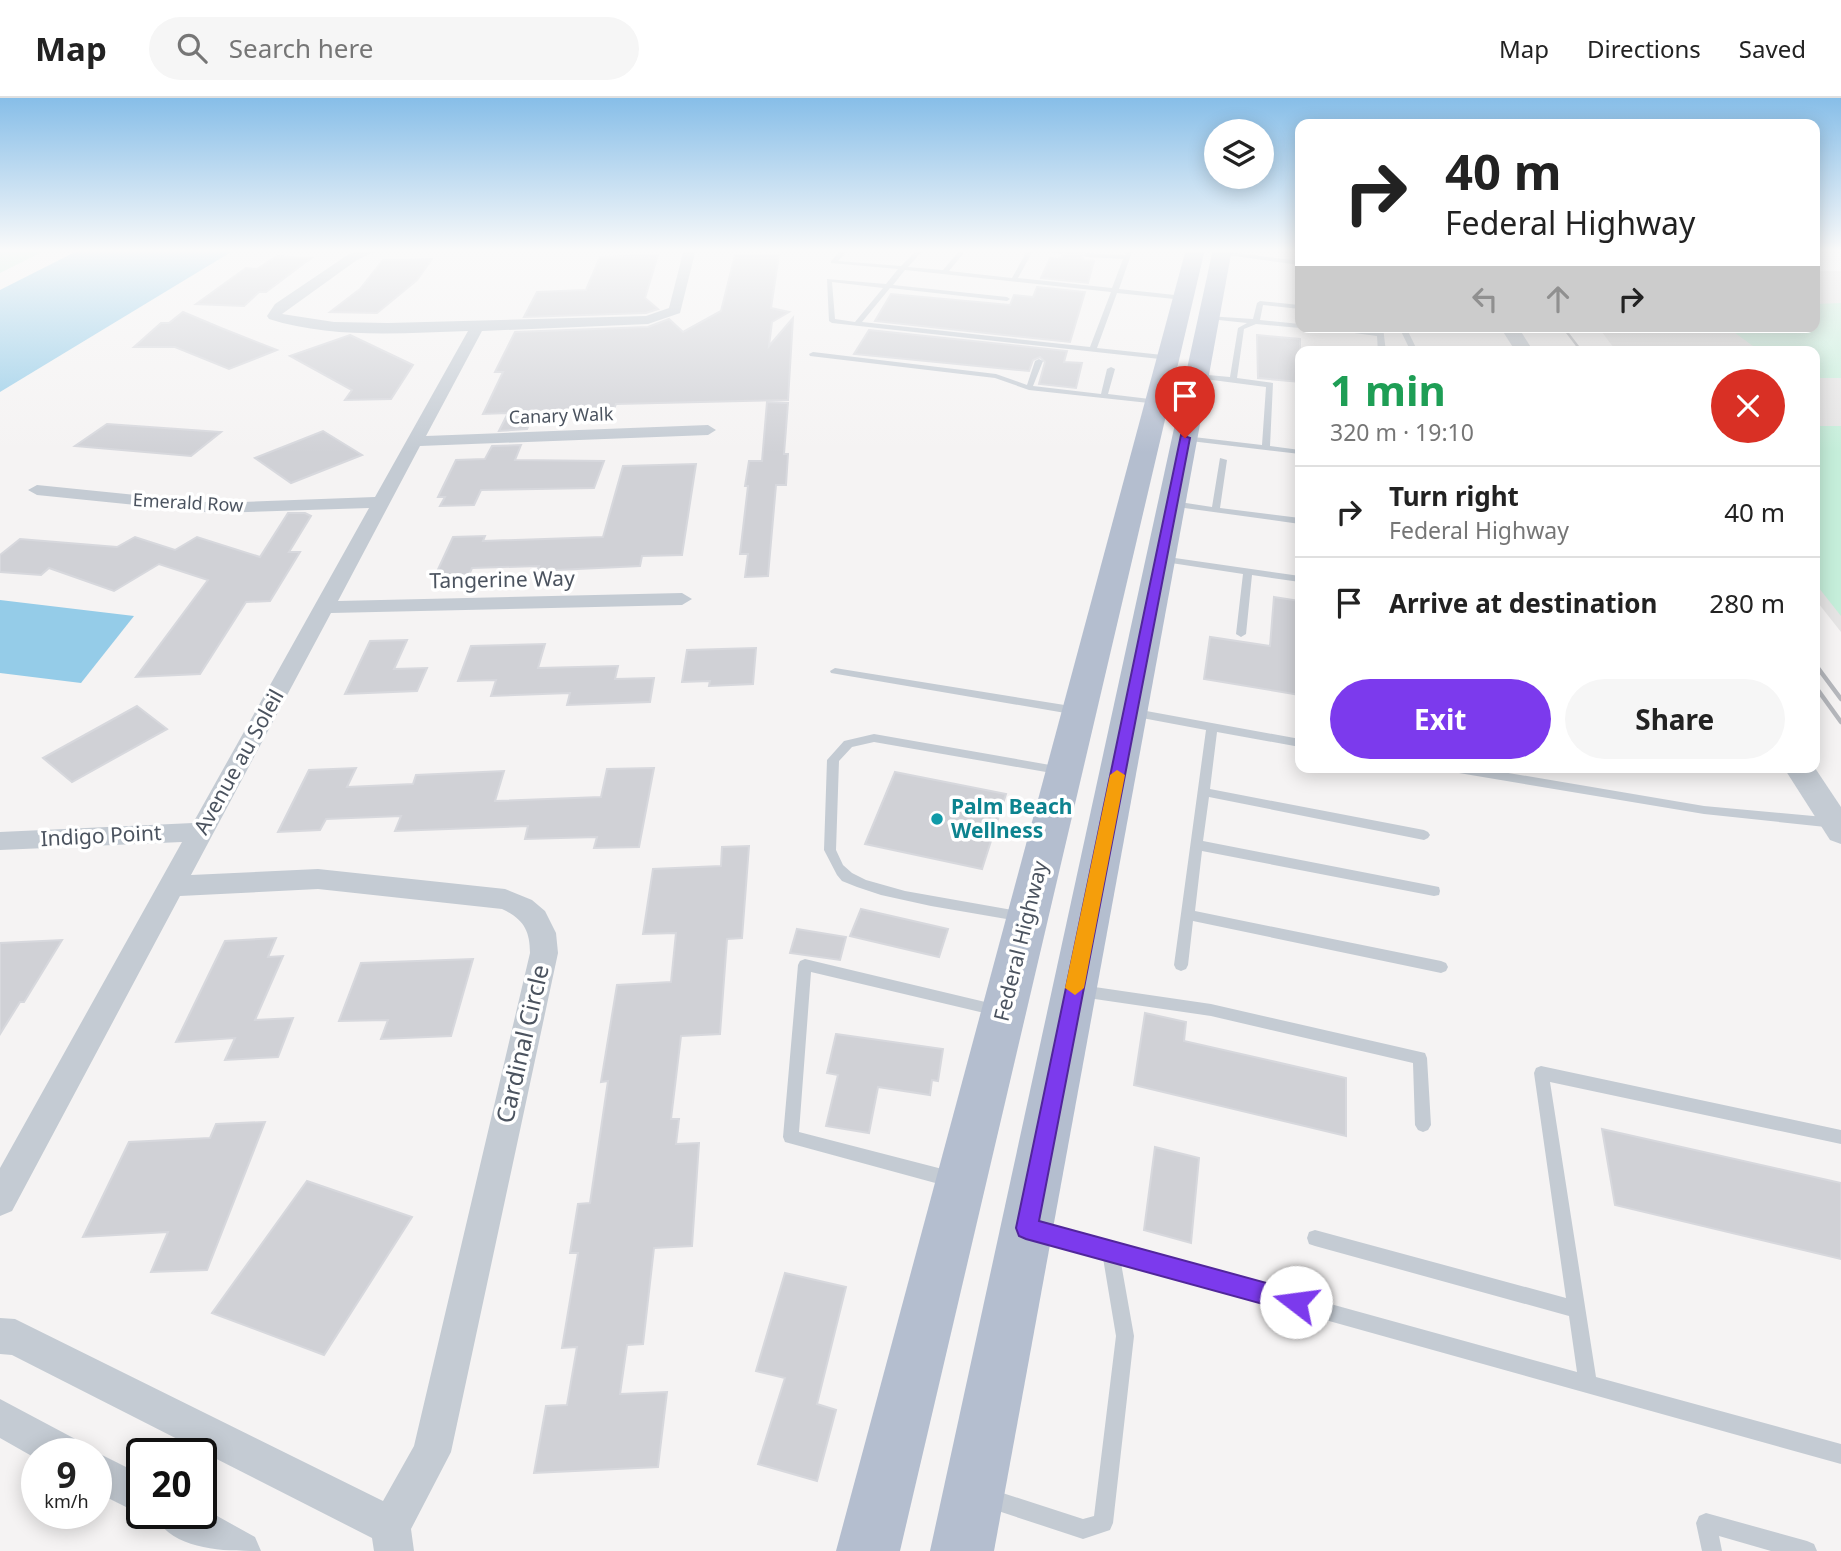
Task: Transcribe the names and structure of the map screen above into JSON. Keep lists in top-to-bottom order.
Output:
{
  "streets": {
    "main road": ["Federal Highway"],
    "street": [
      "Canary Walk",
      "Emerald Row",
      "Tangerine Way",
      "Avenue au Soleil",
      "Indigo Point",
      "Cardinal Circle"
    ]
  },
  "crossings": [
    ["Canary Walk", "Avenue au Soleil"],
    ["Emerald Row", "Avenue au Soleil"],
    ["Tangerine Way", "Avenue au Soleil"],
    ["Avenue au Soleil", "Indigo Point"],
    ["Avenue au Soleil", "Cardinal Circle"]
  ],
  "places": ["Palm Beach Wellness"],
  "page": {
    "header": "Map",
    "search": "Search here",
    "nav": ["Map", "Directions", "Saved"],
    "turn": ["40 m", "Federal Highway"],
    "heading": ["1 min", "320 m · 19:10"],
    "list": [
      {
        "name": "Turn right",
        "note": "Federal Highway",
        "value": "40 m"
      },
      {
        "name": "Arrive at destination",
        "value": "280 m"
      }
    ],
    "buttons": ["Exit", "Share"],
    "speed": "9 km/h",
    "limit": "20"
  }
}
